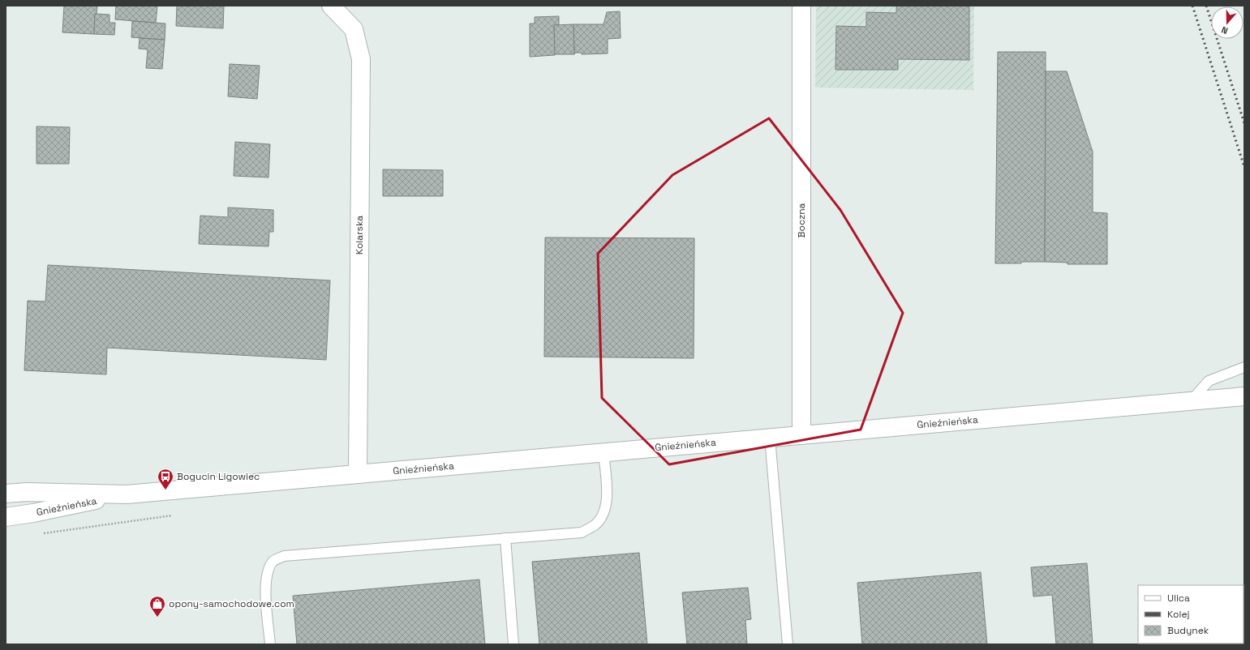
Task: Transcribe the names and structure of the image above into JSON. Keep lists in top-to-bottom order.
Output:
{
  "streets": {
    "main road": ["Boczna", "Kolarska", "Gnieźnieńska"]
  },
  "crossings": [
    ["Boczna", "Gnieźnieńska"],
    ["Kolarska", "Gnieźnieńska"]
  ],
  "places": {
    "bus stop": ["Bogucin Ligowiec"],
    "shop": ["opony-samochodowe.com"]
  },
  "legend": ["Ulica", "Kolej", "Budynek"],
  "north": "bottom"
}
